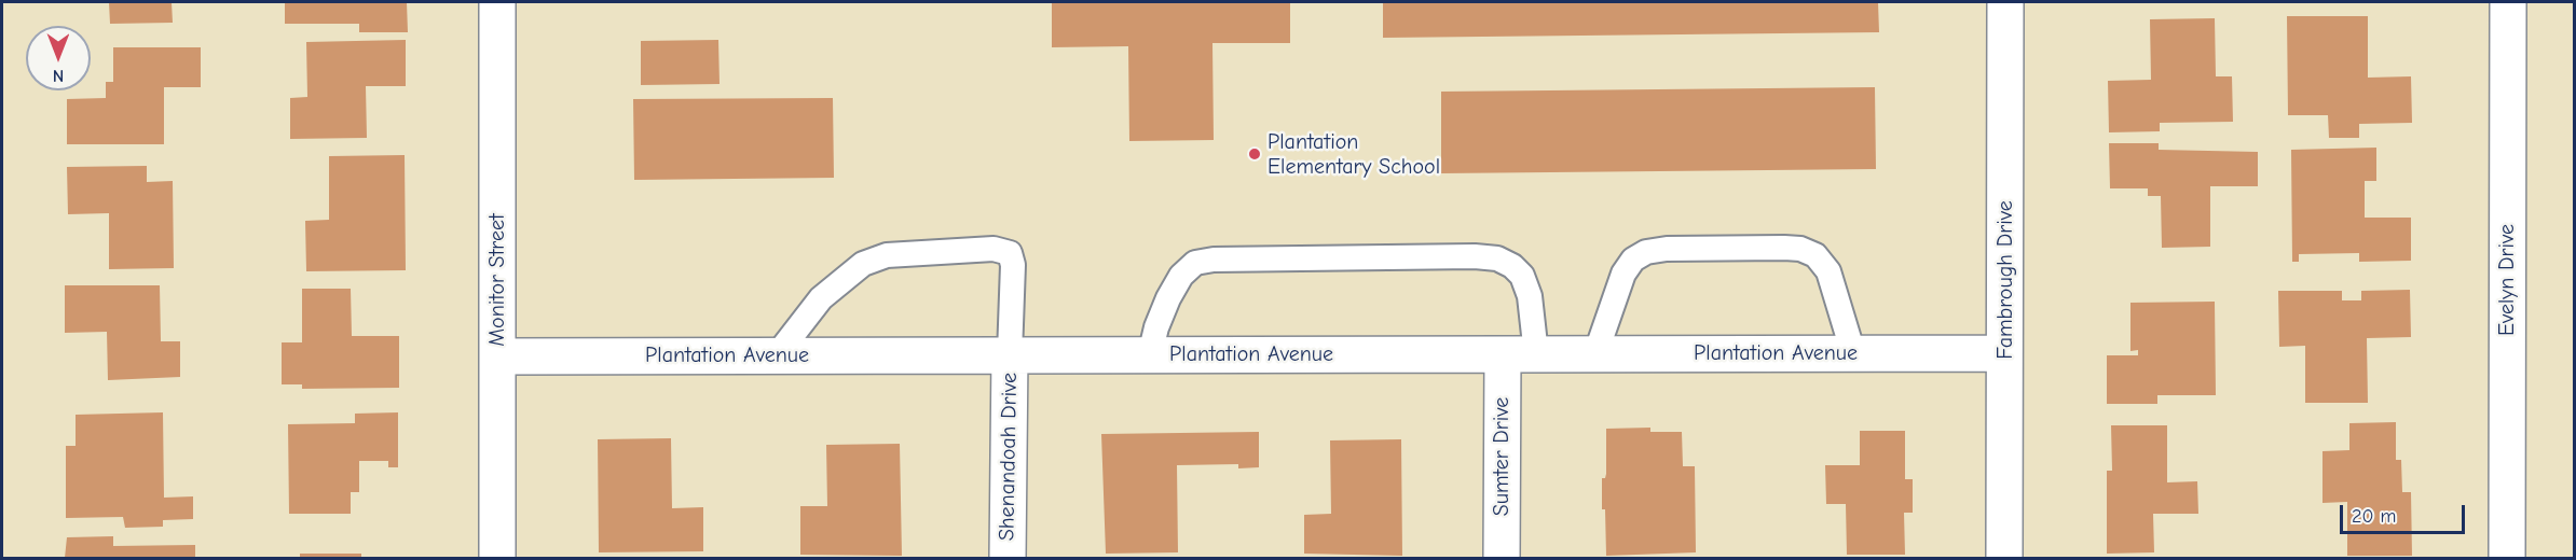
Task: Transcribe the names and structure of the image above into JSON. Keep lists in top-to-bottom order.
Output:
{
  "streets": {
    "street": [
      "Monitor Street",
      "Fambrough Drive",
      "Evelyn Drive",
      "Plantation Avenue",
      "Shenandoah Drive",
      "Sumter Drive"
    ]
  },
  "crossings": [
    ["Monitor Street", "Plantation Avenue"],
    ["Fambrough Drive", "Plantation Avenue"],
    ["Plantation Avenue", "Shenandoah Drive"],
    ["Plantation Avenue", "Sumter Drive"]
  ],
  "places": ["Plantation Elementary School"],
  "scale_bar": "20 m",
  "north": "bottom"
}
